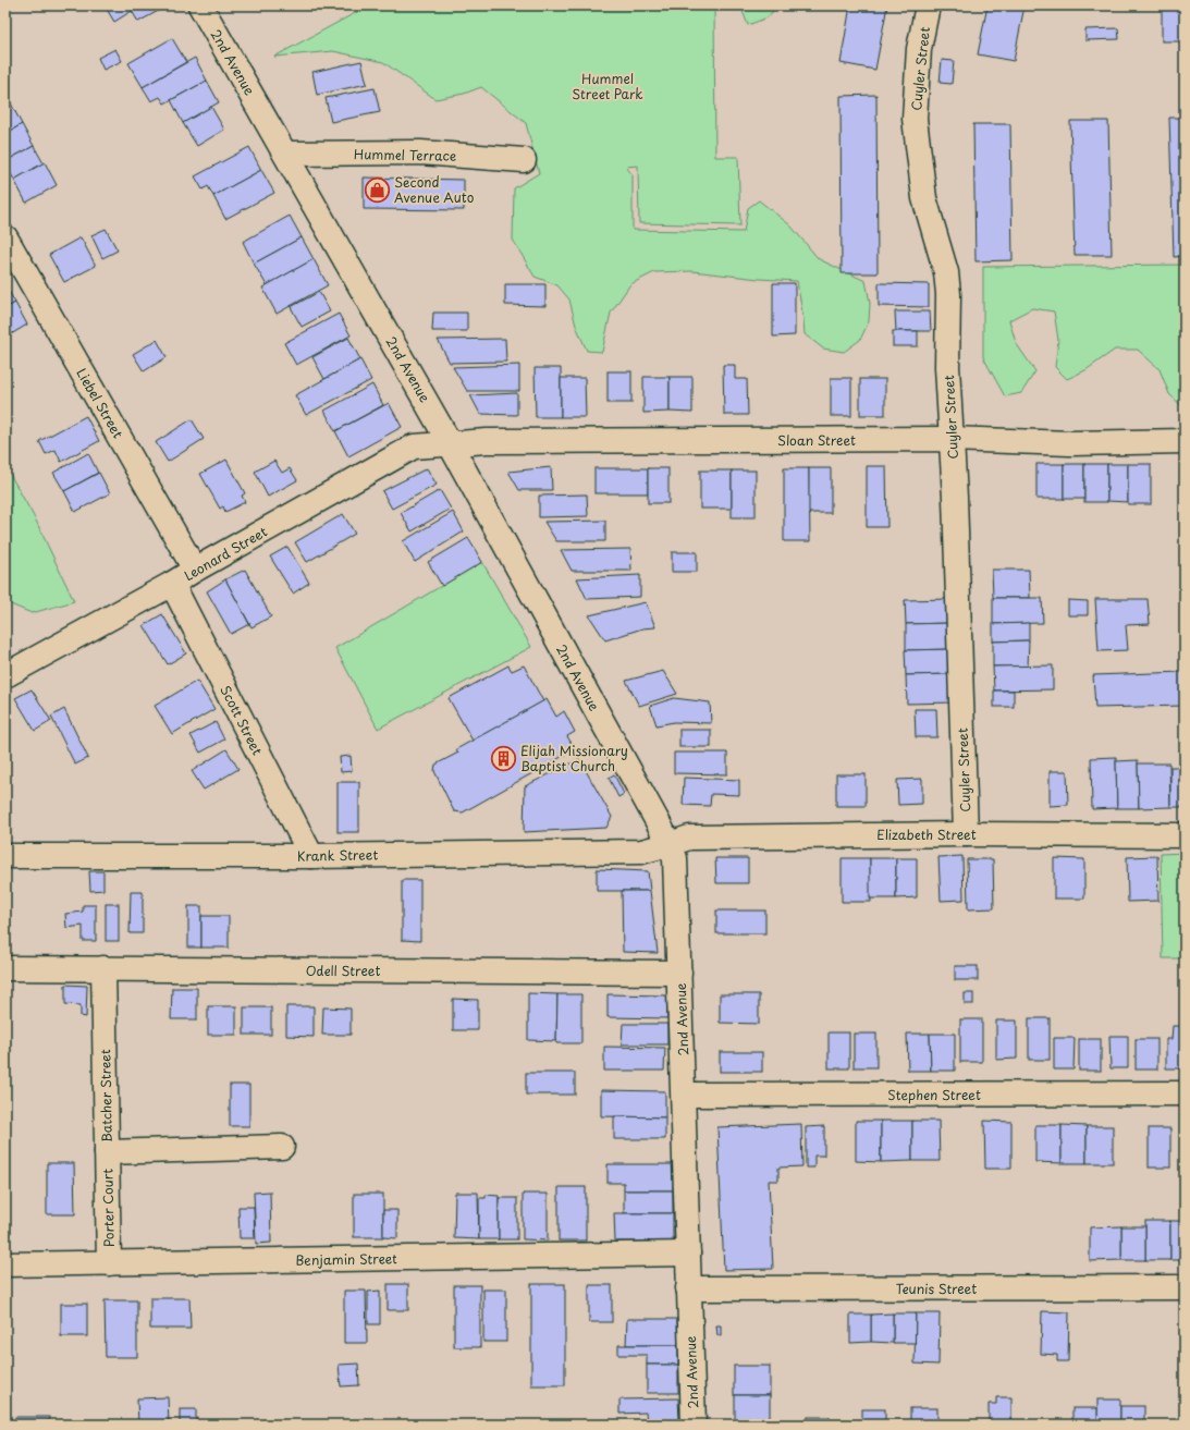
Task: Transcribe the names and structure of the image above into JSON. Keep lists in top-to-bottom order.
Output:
{
  "streets": {
    "street": [
      "2nd Avenue",
      "Cuyler Street",
      "Hummel Terrace",
      "Liebel Street",
      "Sloan Street",
      "Leonard Street",
      "Scott Street",
      "Elizabeth Street",
      "Krank Street",
      "Odell Street",
      "Stephen Street",
      "Batcher Street",
      "Porter Court",
      "Benjamin Street",
      "Teunis Street"
    ]
  },
  "crossings": [
    ["2nd Avenue", "Hummel Terrace"],
    ["2nd Avenue", "Sloan Street"],
    ["2nd Avenue", "Leonard Street"],
    ["2nd Avenue", "Elizabeth Street"],
    ["2nd Avenue", "Krank Street"],
    ["2nd Avenue", "Odell Street"],
    ["2nd Avenue", "Stephen Street"],
    ["2nd Avenue", "Benjamin Street"],
    ["2nd Avenue", "Teunis Street"],
    ["Cuyler Street", "Sloan Street"],
    ["Cuyler Street", "Elizabeth Street"],
    ["Liebel Street", "Leonard Street"],
    ["Sloan Street", "Leonard Street"],
    ["Leonard Street", "Scott Street"],
    ["Scott Street", "Krank Street"],
    ["Elizabeth Street", "Krank Street"],
    ["Odell Street", "Batcher Street"],
    ["Batcher Street", "Porter Court"],
    ["Porter Court", "Benjamin Street"]
  ],
  "parks": ["Hummel Street Park"],
  "places": {
    "shop": ["Second Avenue Auto"],
    "building": ["Elijah Missionary Baptist Church"]
  }
}
